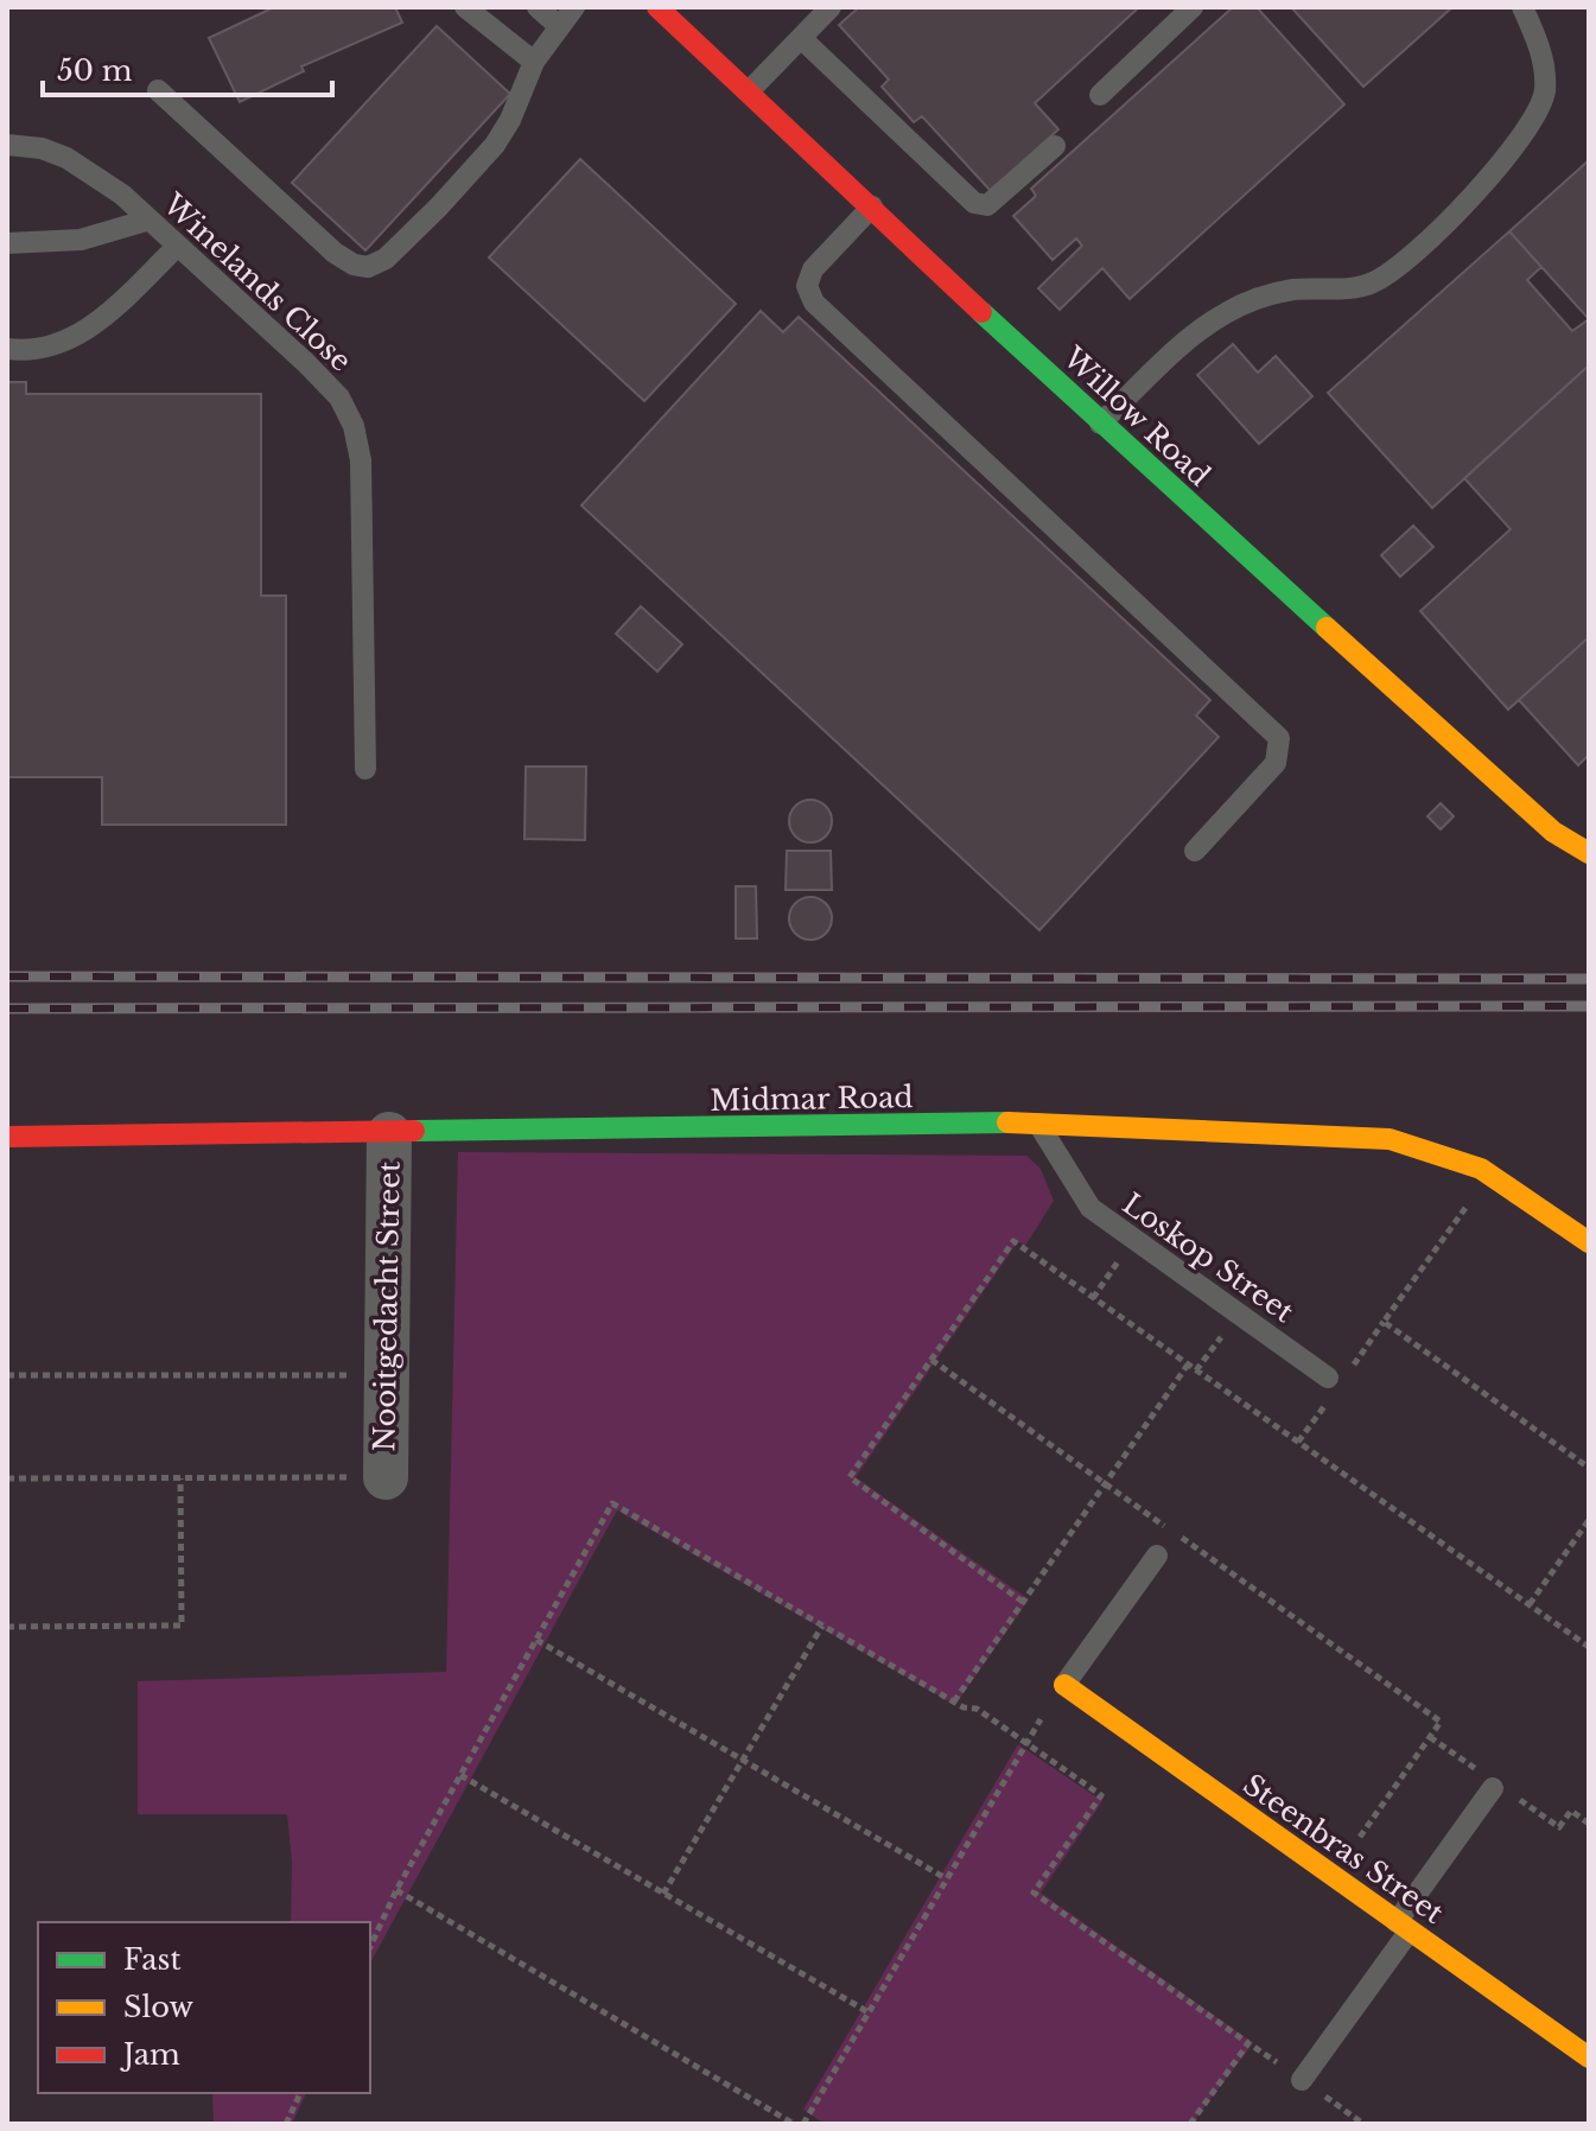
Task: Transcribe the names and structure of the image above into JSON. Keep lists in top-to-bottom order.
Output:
{
  "streets": {
    "street": [
      "Willow Road",
      "Midmar Road",
      "Nooitgedacht Street",
      "Steenbras Street"
    ],
    "lane": ["Winelands Close", "Loskop Street"]
  },
  "crossings": [
    ["Midmar Road", "Loskop Street"],
    ["Midmar Road", "Nooitgedacht Street"]
  ],
  "legend": ["Fast", "Slow", "Jam"],
  "scale_bar": "50 m"
}
